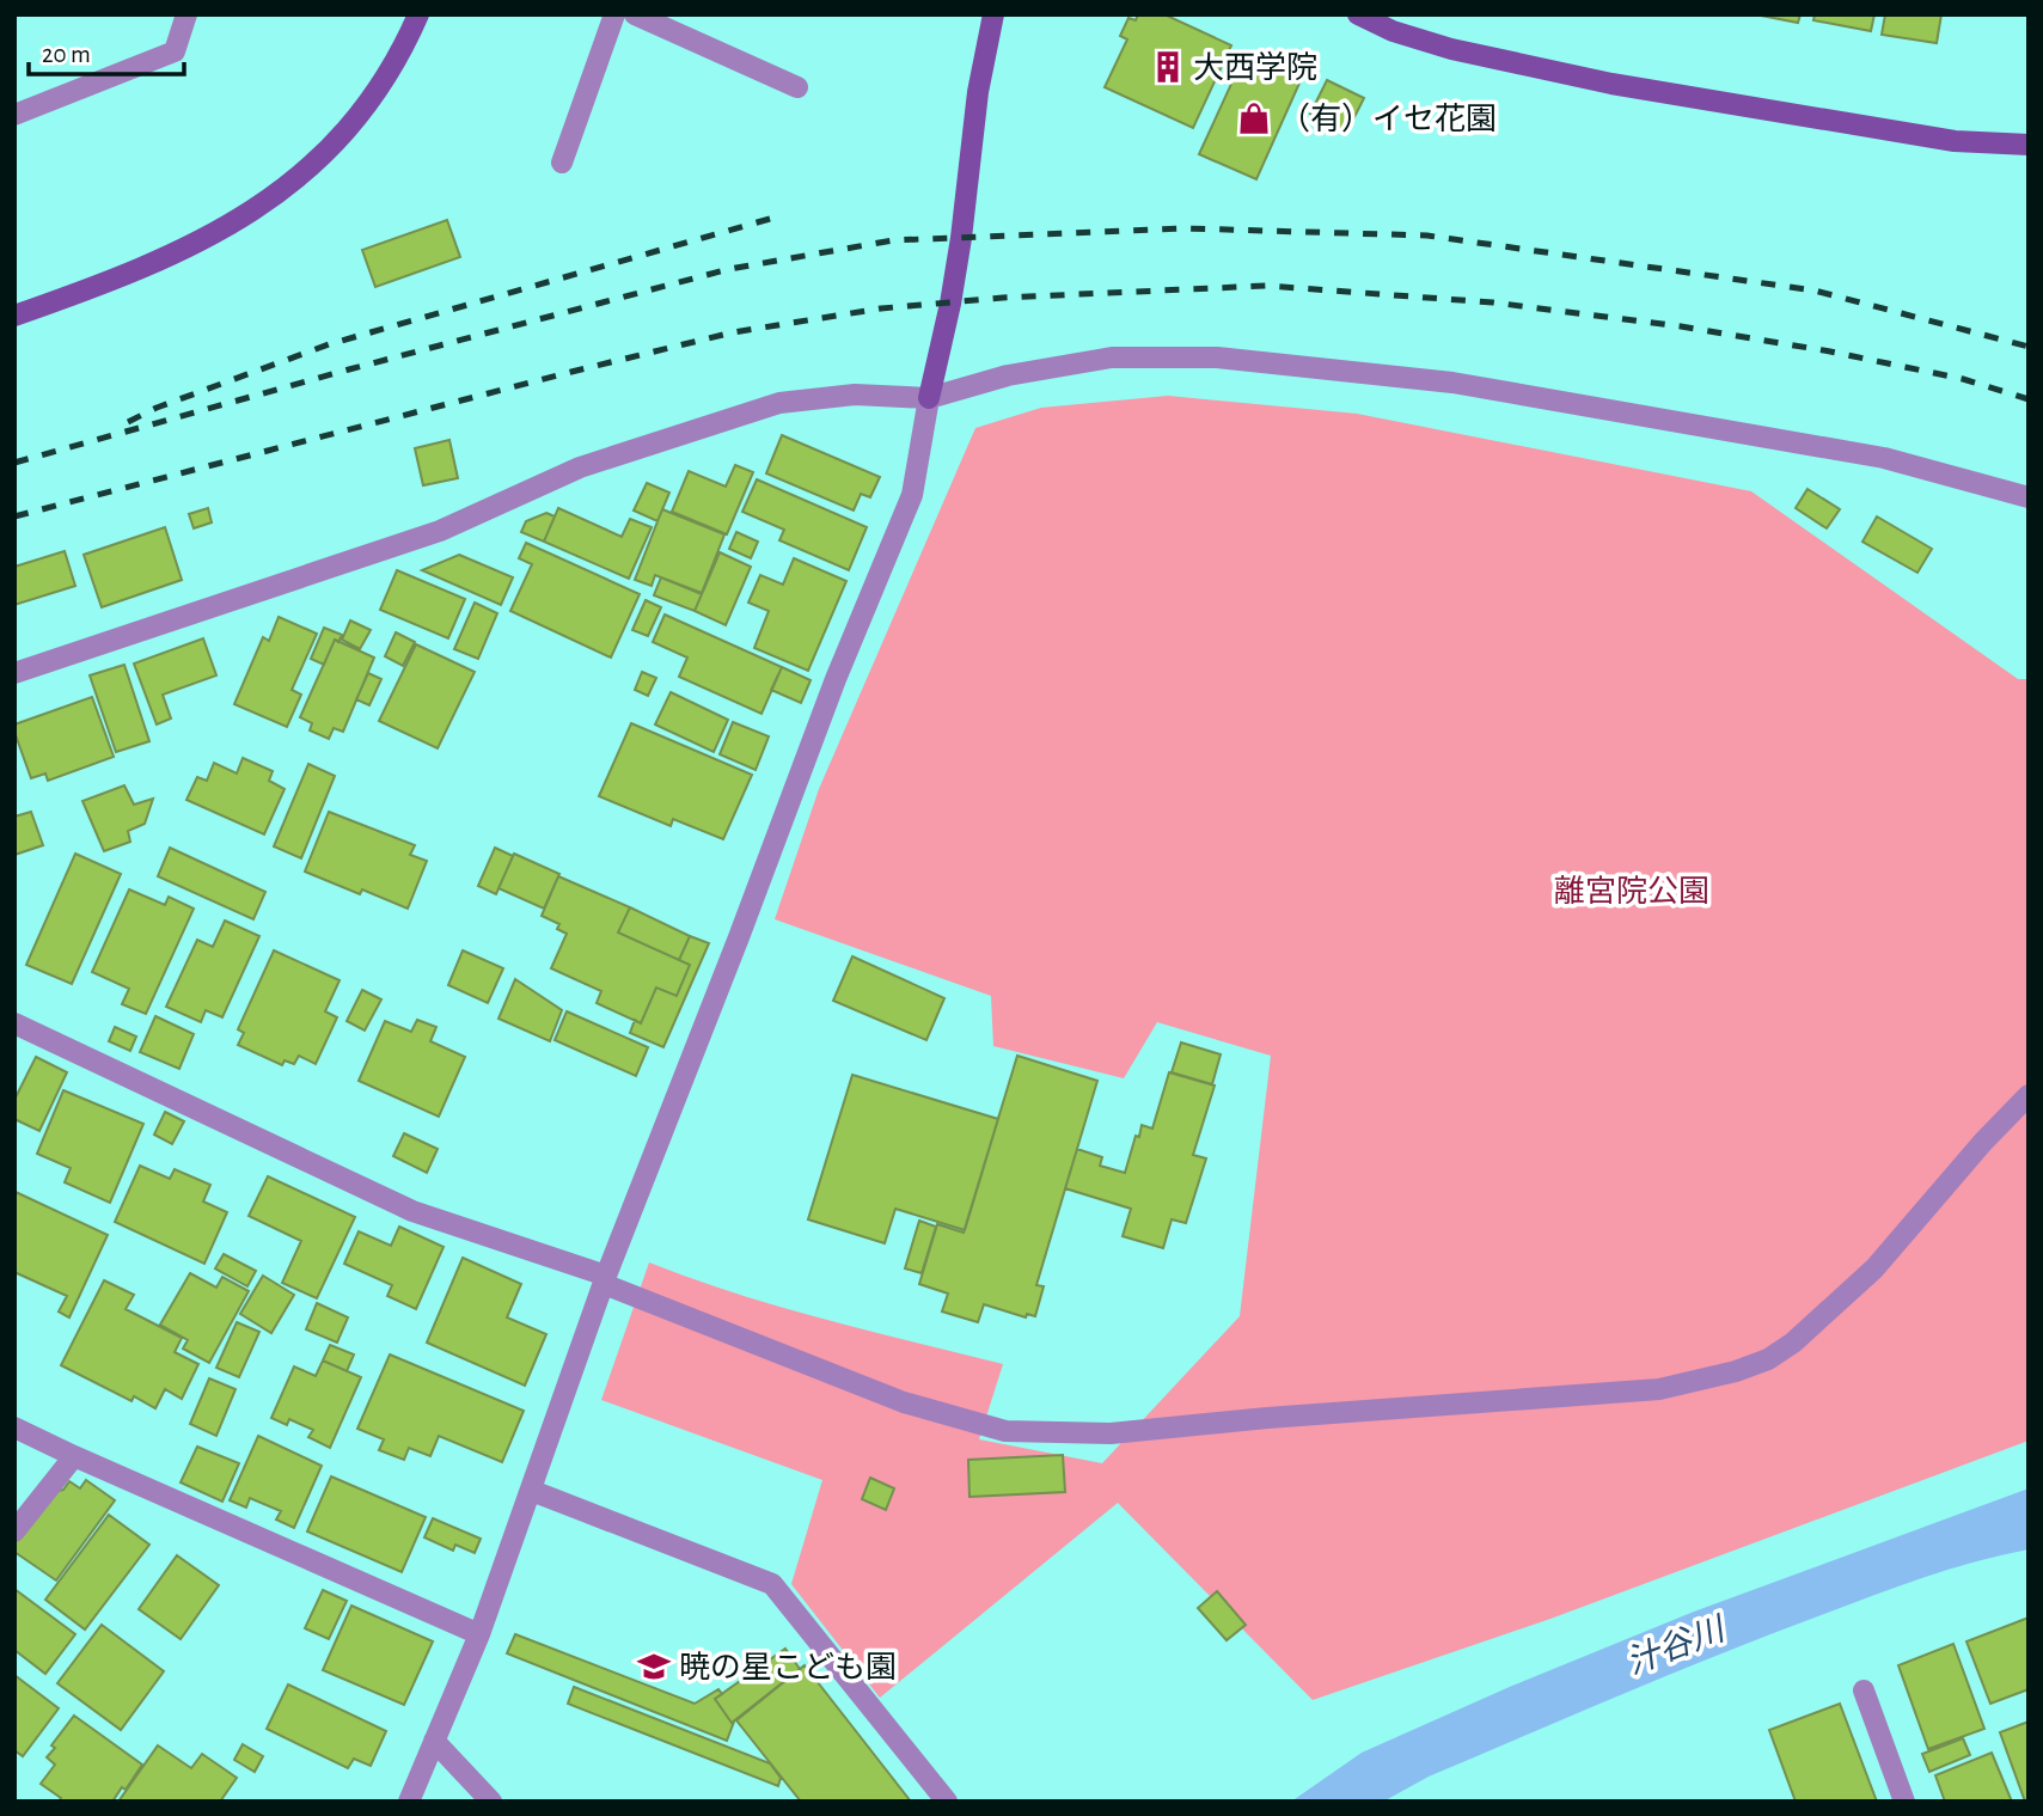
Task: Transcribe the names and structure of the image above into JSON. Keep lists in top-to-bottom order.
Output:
{
  "water": ["汁谷川"],
  "parks": ["離宮院公園"],
  "places": {
    "building": ["大西学院"],
    "shop": ["（有）イセ花園"],
    "school or university": ["暁の星こども園"]
  },
  "scale_bar": "20 m"
}
